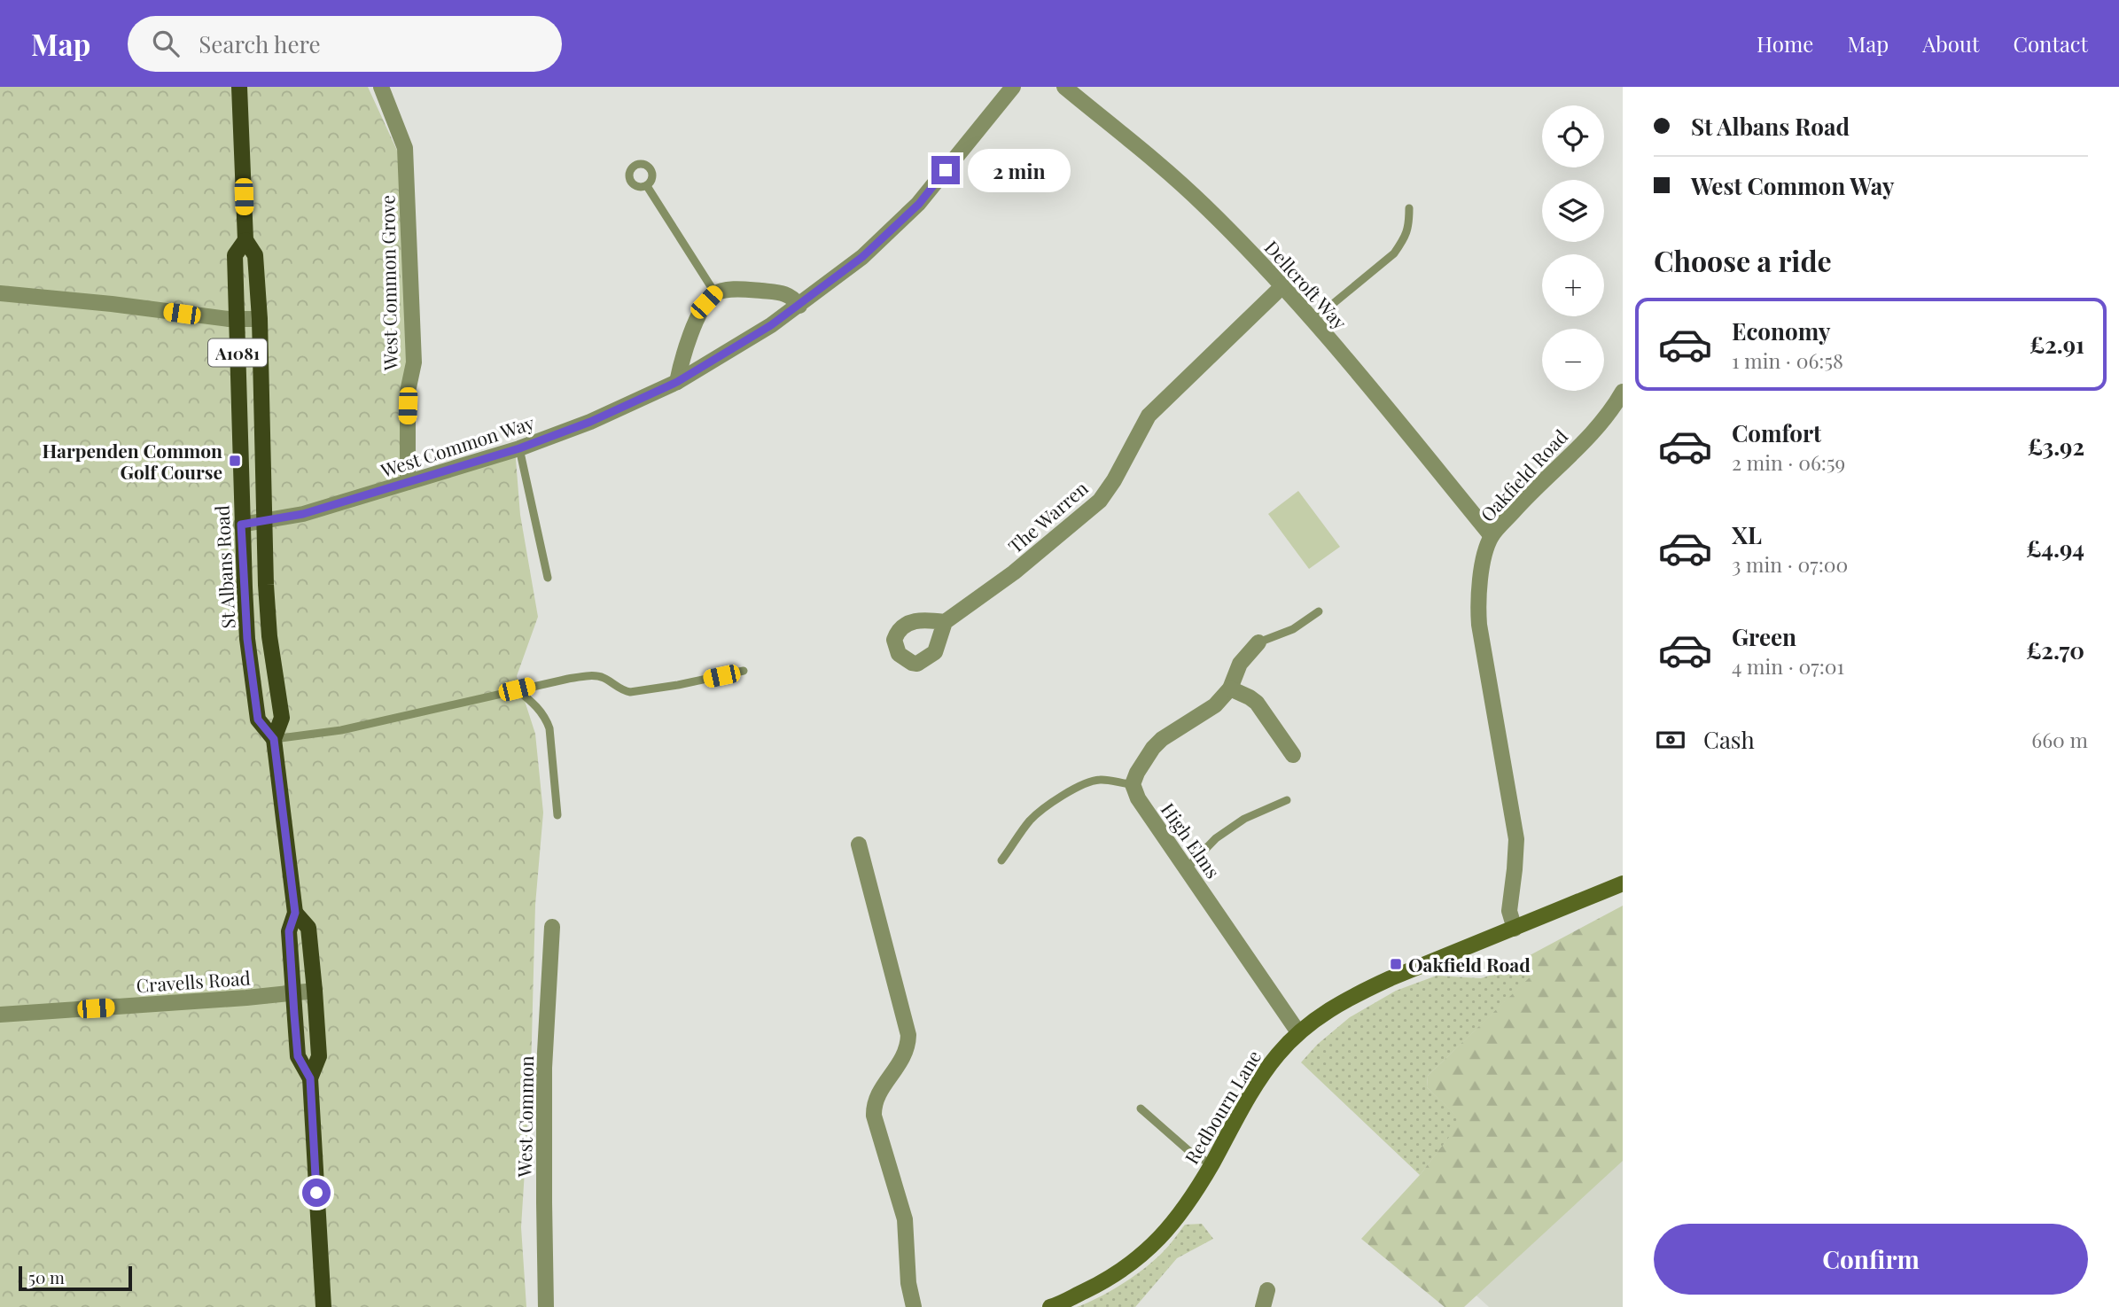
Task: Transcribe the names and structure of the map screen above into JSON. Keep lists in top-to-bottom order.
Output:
{
  "streets": {
    "main road": ["A1081", "St Albans Road", "Redbourn Lane"],
    "street": [
      "West Common Grove",
      "Dellcroft Way",
      "West Common Way",
      "Oakfield Road",
      "The Warren",
      "High Elms",
      "Cravells Road",
      "West Common"
    ]
  },
  "crossings": [
    ["West Common Grove", "West Common Way"],
    ["Dellcroft Way", "Oakfield Road"],
    ["Dellcroft Way", "The Warren"],
    ["West Common Way", "St Albans Road"],
    ["Oakfield Road", "Redbourn Lane"],
    ["St Albans Road", "Cravells Road"],
    ["High Elms", "Redbourn Lane"]
  ],
  "places": {
    "transit": ["Harpenden Common Golf Course", "Oakfield Road"]
  },
  "scale_bar": "50 m",
  "page": {
    "header": "Map",
    "search": "Search here",
    "nav": [
      "Home",
      "Map",
      "About",
      "Contact"
    ],
    "banner": ["St Albans Road", "West Common Way"],
    "map_buttons": ["+", "−"],
    "bubble": "2 min",
    "heading": "Choose a ride",
    "list": [
      {
        "name": "Economy",
        "note": "1 min · 06:58",
        "value": "£2.91"
      },
      {
        "name": "Comfort",
        "note": "2 min · 06:59",
        "value": "£3.92"
      },
      {
        "name": "XL",
        "note": "3 min · 07:00",
        "value": "£4.94"
      },
      {
        "name": "Green",
        "note": "4 min · 07:01",
        "value": "£2.70"
      }
    ],
    "pay": ["Cash", "660 m"],
    "buttons": "Confirm",
    "scale": "50 m"
  }
}
